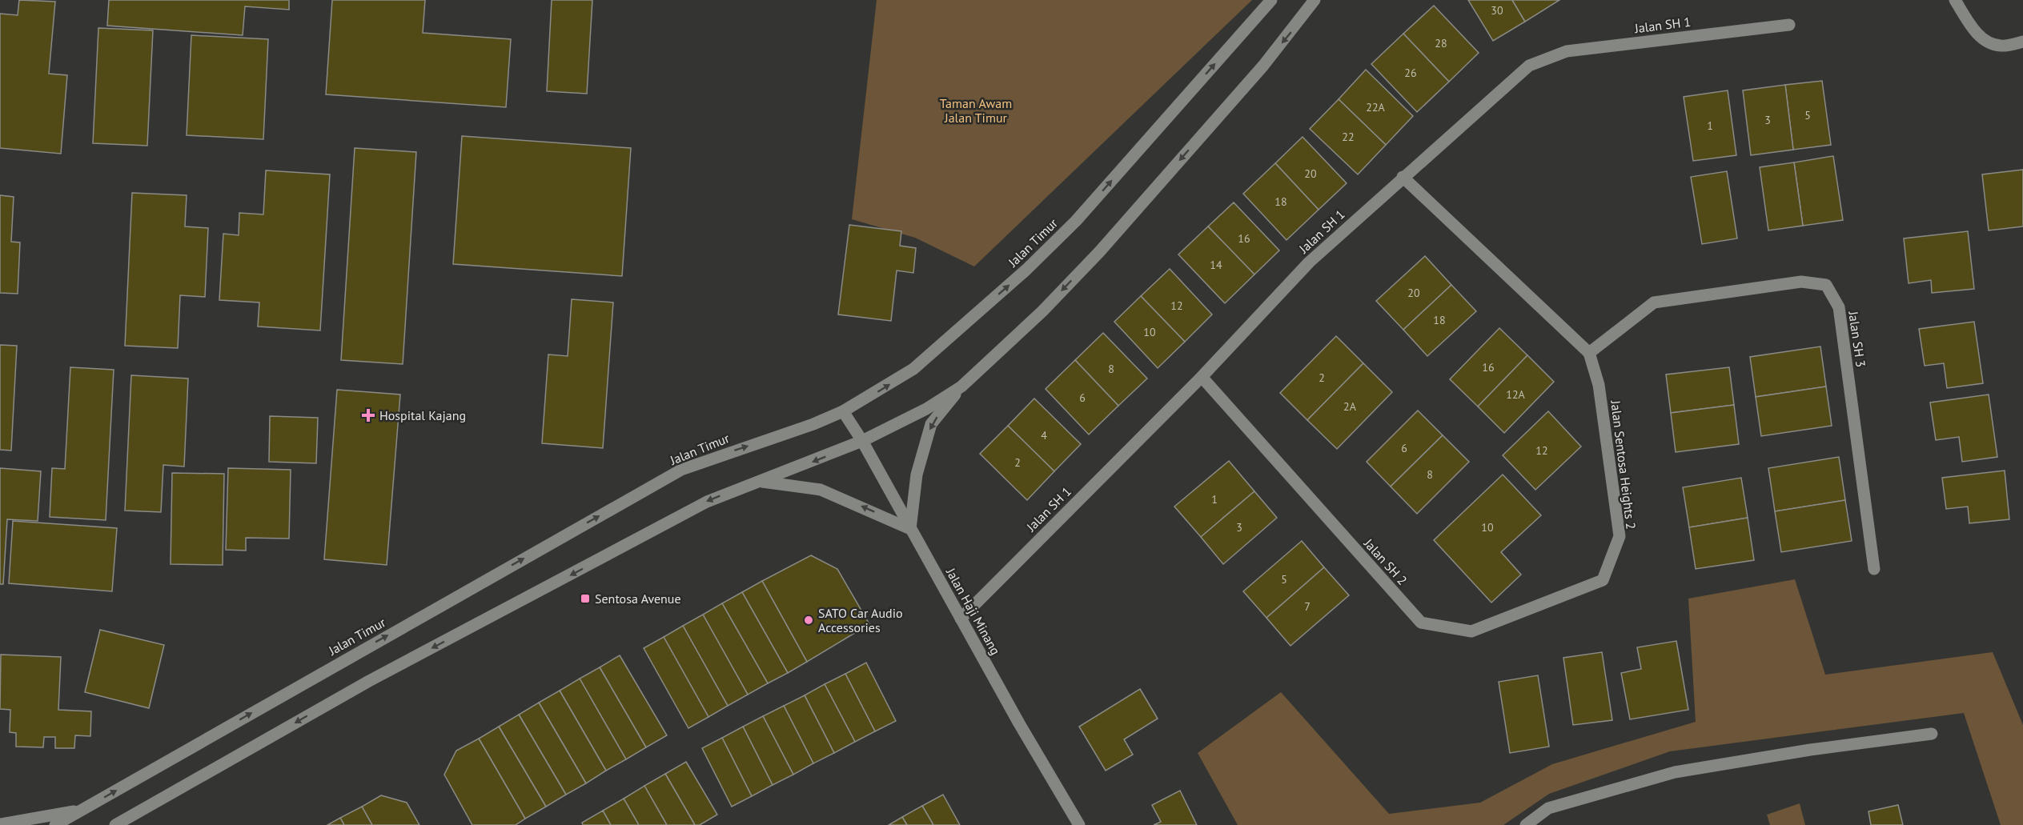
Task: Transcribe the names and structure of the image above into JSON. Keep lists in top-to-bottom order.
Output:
{
  "streets": {
    "street": [
      "Jalan SH 1",
      "Jalan Timur",
      "Jalan SH 3",
      "Jalan Sentosa Heights 2",
      "Jalan SH 2",
      "Jalan Haji Minang"
    ]
  },
  "crossings": [
    ["Jalan SH 1", "Jalan SH 2"],
    ["Jalan SH 1", "Jalan Haji Minang"],
    ["Jalan Timur", "Jalan Haji Minang"],
    ["Jalan SH 3", "Jalan Sentosa Heights 2"],
    ["Jalan Sentosa Heights 2", "Jalan SH 2"]
  ],
  "parks": ["Taman Awam Jalan Timur"],
  "places": {
    "health": ["Hospital Kajang"],
    "transit": ["Sentosa Avenue"],
    "other": ["SATO Car Audio Accessories"]
  },
  "house_numbers": [
    "30",
    "28",
    "26",
    "22A",
    "5",
    "3",
    "1",
    "22",
    "20",
    "18",
    "16",
    "14",
    "20",
    "12",
    "18",
    "10",
    "16",
    "8",
    "2",
    "12A",
    "6",
    "2A",
    "4",
    "6",
    "12",
    "2",
    "8",
    "1",
    "3",
    "10",
    "5",
    "7"
  ]
}
